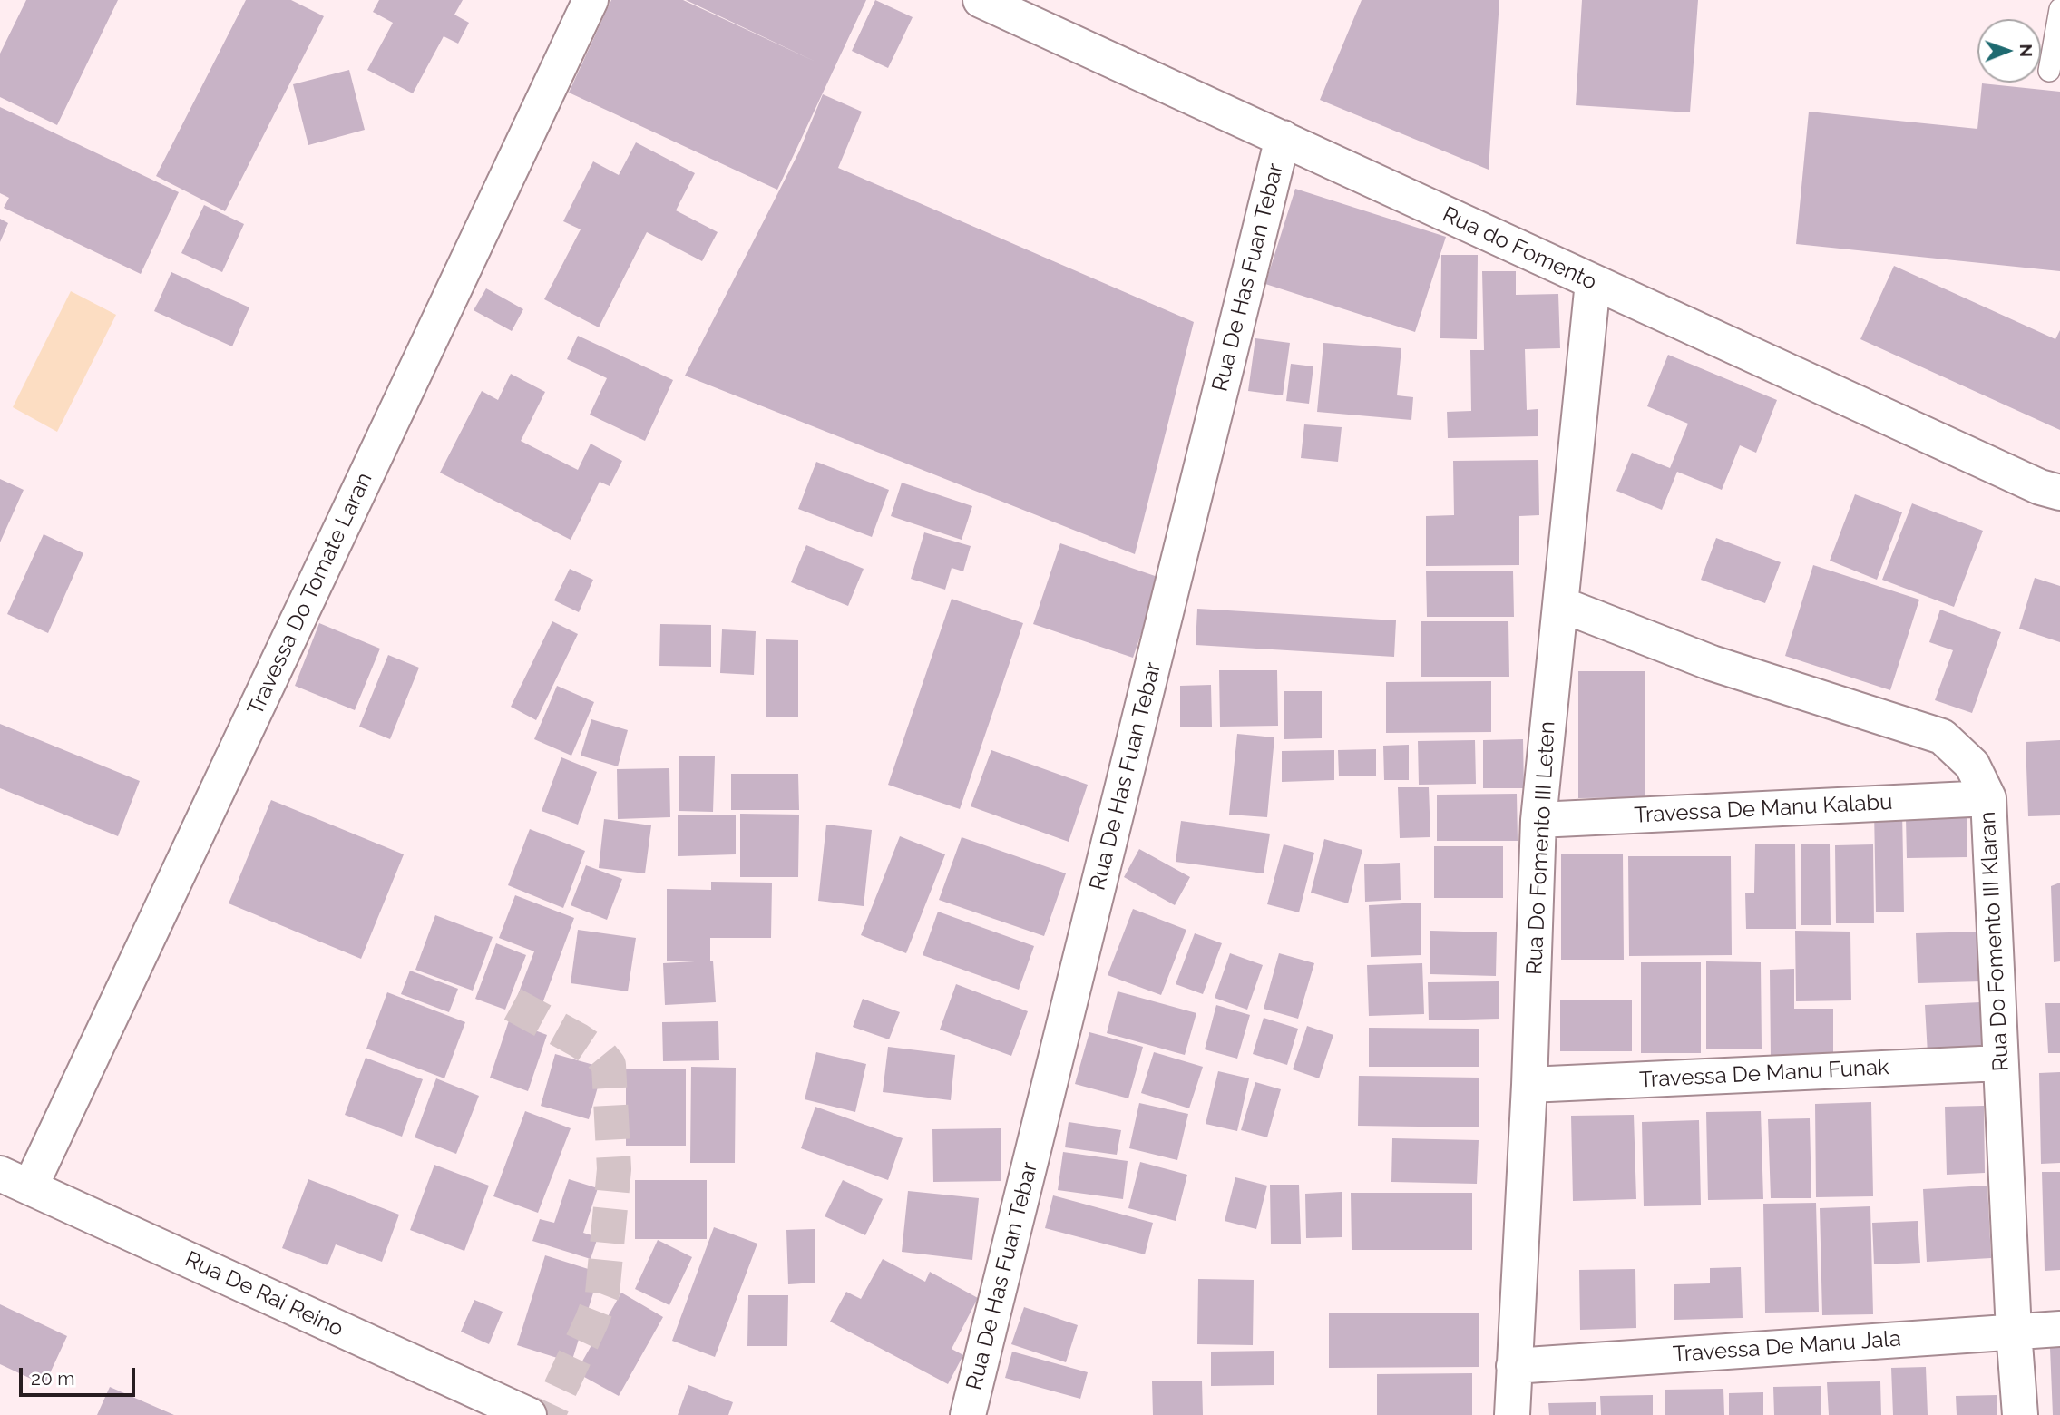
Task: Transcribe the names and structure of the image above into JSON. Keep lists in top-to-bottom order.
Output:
{
  "streets": {
    "street": [
      "Rua do Fomento",
      "Rua De Has Fuan Tebar",
      "Travessa Do Tomate Laran",
      "Travessa De Manu Kalabu",
      "Rua Do Fomento III Leten",
      "Rua Do Fomento III Klaran",
      "Travessa De Manu Funak",
      "Rua De Rai Reino",
      "Travessa De Manu Jala"
    ]
  },
  "crossings": [
    ["Rua do Fomento", "Rua De Has Fuan Tebar"],
    ["Rua do Fomento", "Rua Do Fomento III Leten"],
    ["Travessa Do Tomate Laran", "Rua De Rai Reino"],
    ["Travessa De Manu Kalabu", "Rua Do Fomento III Leten"],
    ["Travessa De Manu Kalabu", "Rua Do Fomento III Klaran"],
    ["Rua Do Fomento III Leten", "Rua Do Fomento III Klaran"],
    ["Rua Do Fomento III Leten", "Travessa De Manu Funak"],
    ["Rua Do Fomento III Leten", "Travessa De Manu Jala"],
    ["Rua Do Fomento III Klaran", "Travessa De Manu Funak"],
    ["Rua Do Fomento III Klaran", "Travessa De Manu Jala"]
  ],
  "scale_bar": "20 m",
  "north": "right"
}
